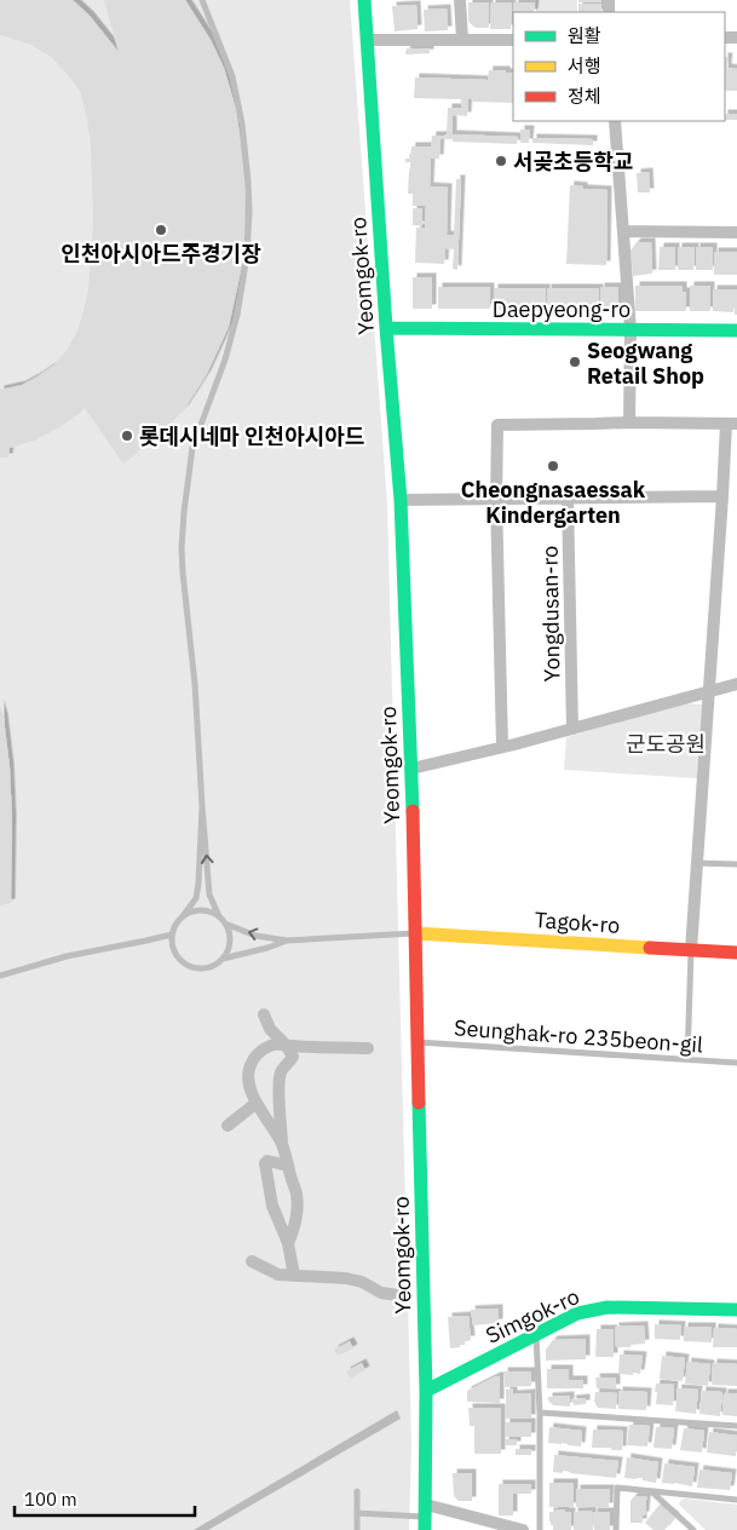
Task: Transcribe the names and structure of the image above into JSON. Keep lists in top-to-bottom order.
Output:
{
  "streets": {
    "main road": [
      "Yeomgok-ro",
      "Daepyeong-ro",
      "Tagok-ro",
      "Simgok-ro"
    ],
    "street": ["Yongdusan-ro"],
    "lane": ["Seunghak-ro 235beon-gil"]
  },
  "crossings": [
    ["Yeomgok-ro", "Daepyeong-ro"],
    ["Yeomgok-ro", "Tagok-ro"],
    ["Yeomgok-ro", "Seunghak-ro 235beon-gil"],
    ["Yeomgok-ro", "Simgok-ro"]
  ],
  "parks": ["군도공원"],
  "places": [
    "서곶초등학교",
    "인천아시아드주경기장",
    "Seogwang Retail Shop",
    "롯데시네마 인천아시아드",
    "Cheongnasaessak Kindergarten"
  ],
  "legend": ["원활", "서행", "정체"],
  "scale_bar": "100 m"
}
